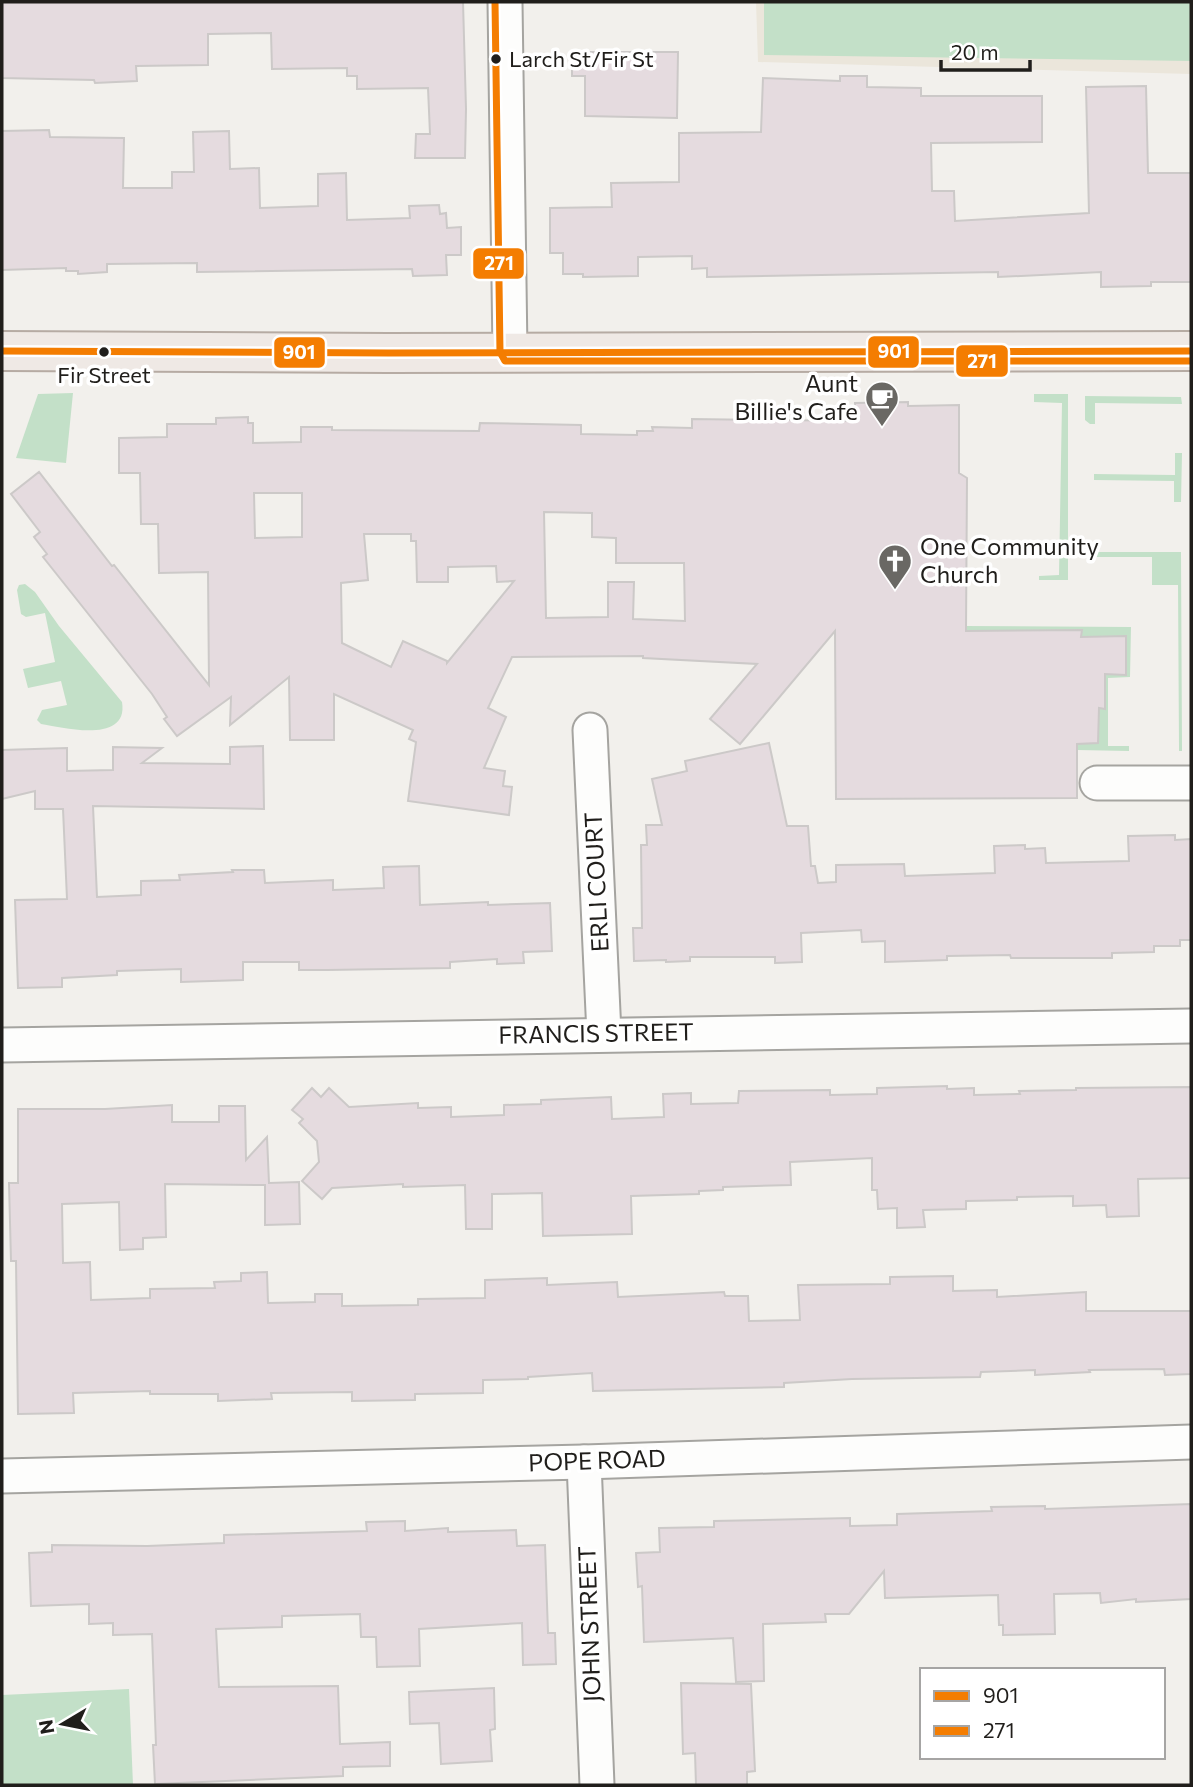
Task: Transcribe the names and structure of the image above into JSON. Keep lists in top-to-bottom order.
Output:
{
  "streets": {
    "street": [
      "ERLI COURT",
      "FRANCIS STREET",
      "POPE ROAD",
      "JOHN STREET"
    ]
  },
  "crossings": [
    ["ERLI COURT", "FRANCIS STREET"],
    ["POPE ROAD", "JOHN STREET"]
  ],
  "places": {
    "other": ["Larch St/Fir St", "Fir Street"],
    "cafe": ["Aunt Billie's Cafe"],
    "church": ["One Community Church"]
  },
  "lines": ["transit line 271", "transit line 901"],
  "legend": ["901", "271"],
  "scale_bar": "20 m",
  "north": "left"
}
